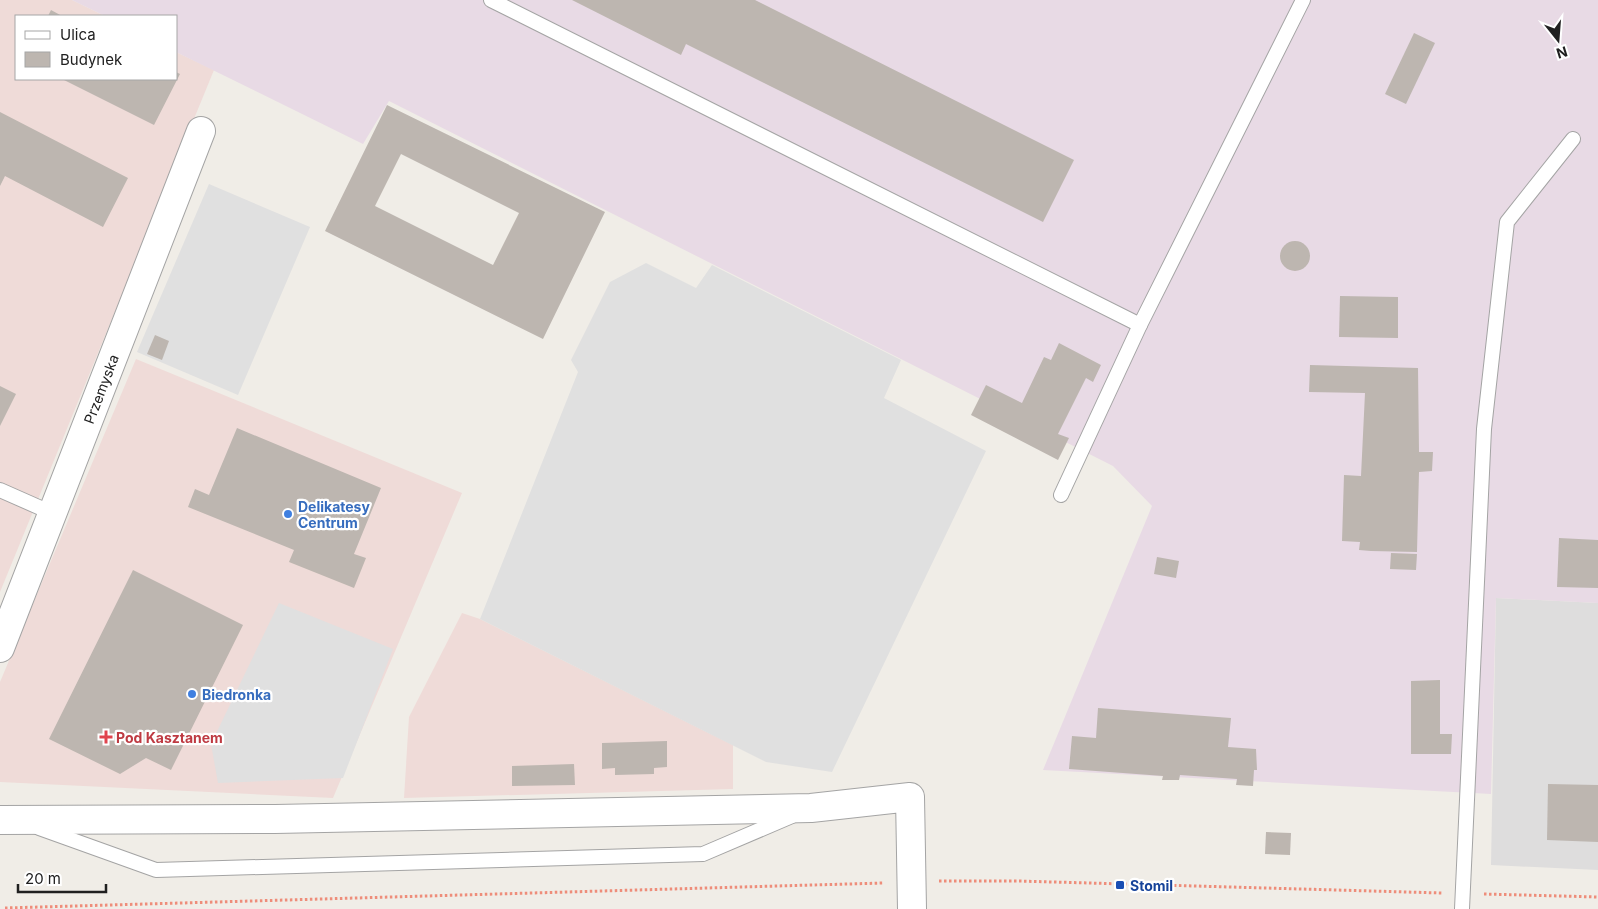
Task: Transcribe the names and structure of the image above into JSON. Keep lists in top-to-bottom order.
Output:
{
  "streets": {
    "street": ["Przemyska"]
  },
  "places": {
    "other": ["Delikatesy Centrum", "Biedronka"],
    "health": ["Pod Kasztanem"],
    "transit": ["Stomil"]
  },
  "legend": ["Ulica", "Budynek"],
  "scale_bar": "20 m",
  "north": "bottom"
}
